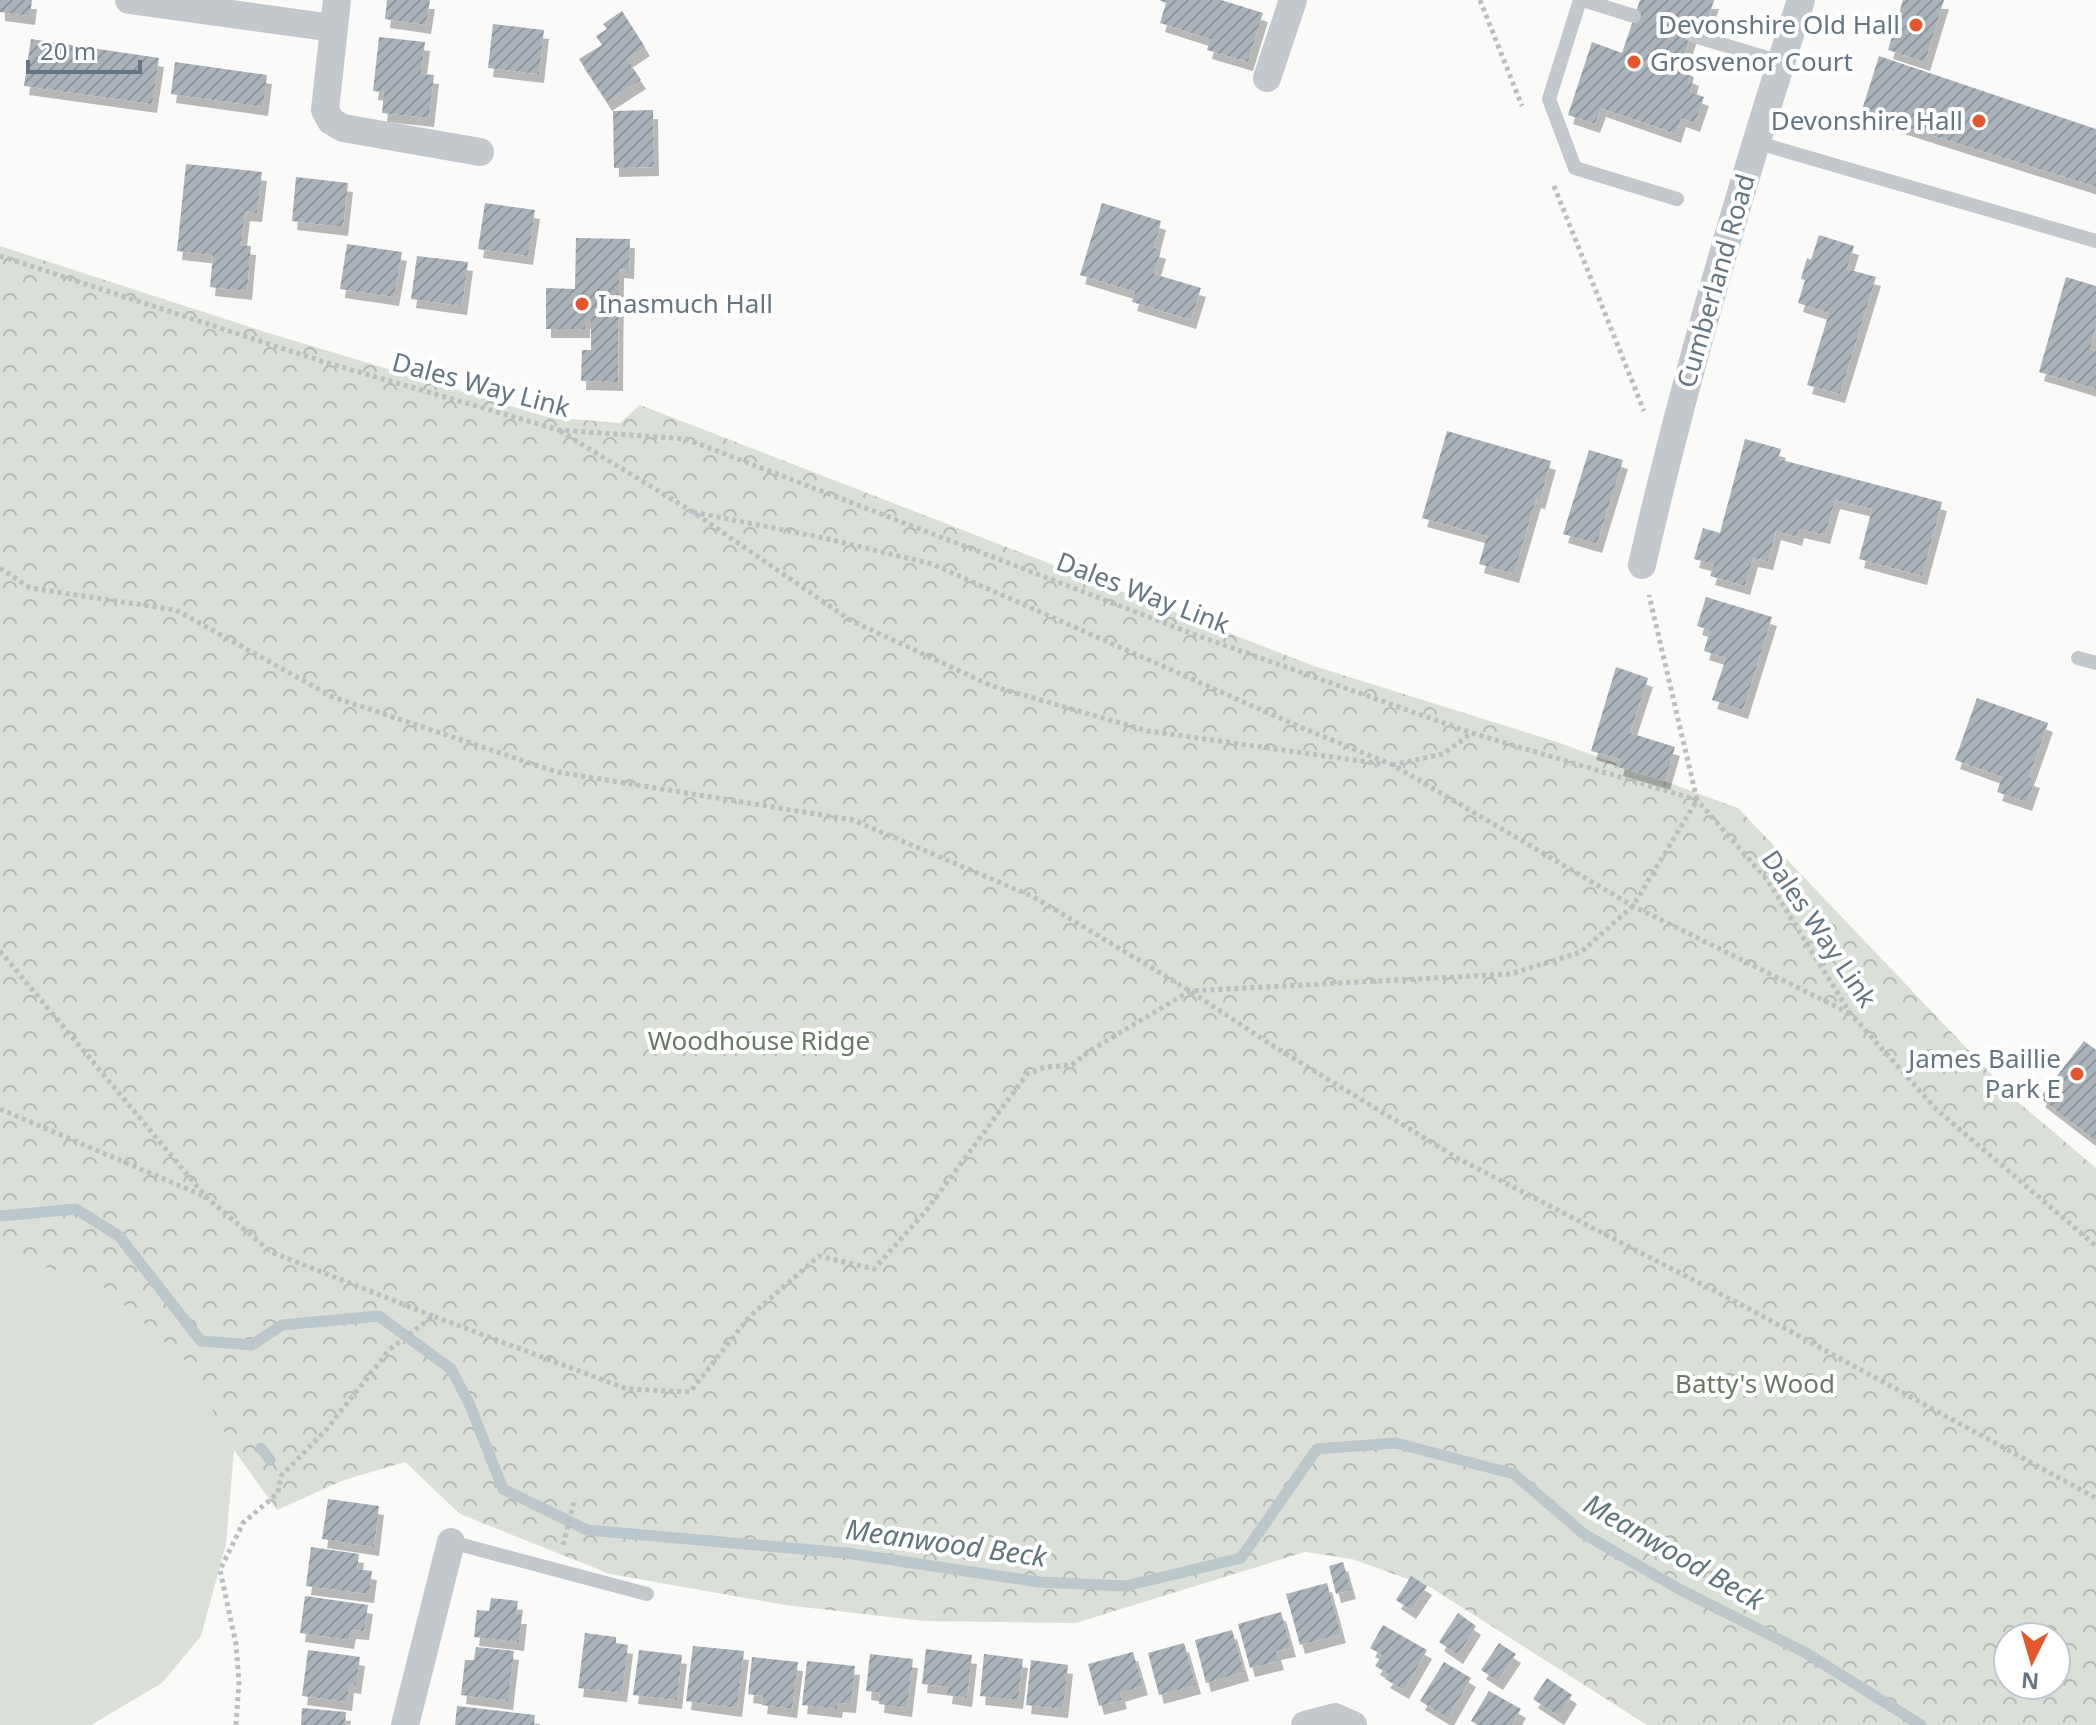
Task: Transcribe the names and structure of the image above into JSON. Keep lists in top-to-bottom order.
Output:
{
  "streets": {
    "street": ["Cumberland Road"],
    "path": ["Dales Way Link"]
  },
  "water": ["Meanwood Beck"],
  "parks": ["Woodhouse Ridge", "Batty's Wood"],
  "places": [
    "Devonshire Old Hall",
    "Grosvenor Court",
    "Devonshire Hall",
    "Inasmuch Hall",
    "James Baillie Park E"
  ],
  "scale_bar": "20 m",
  "north": "bottom"
}
